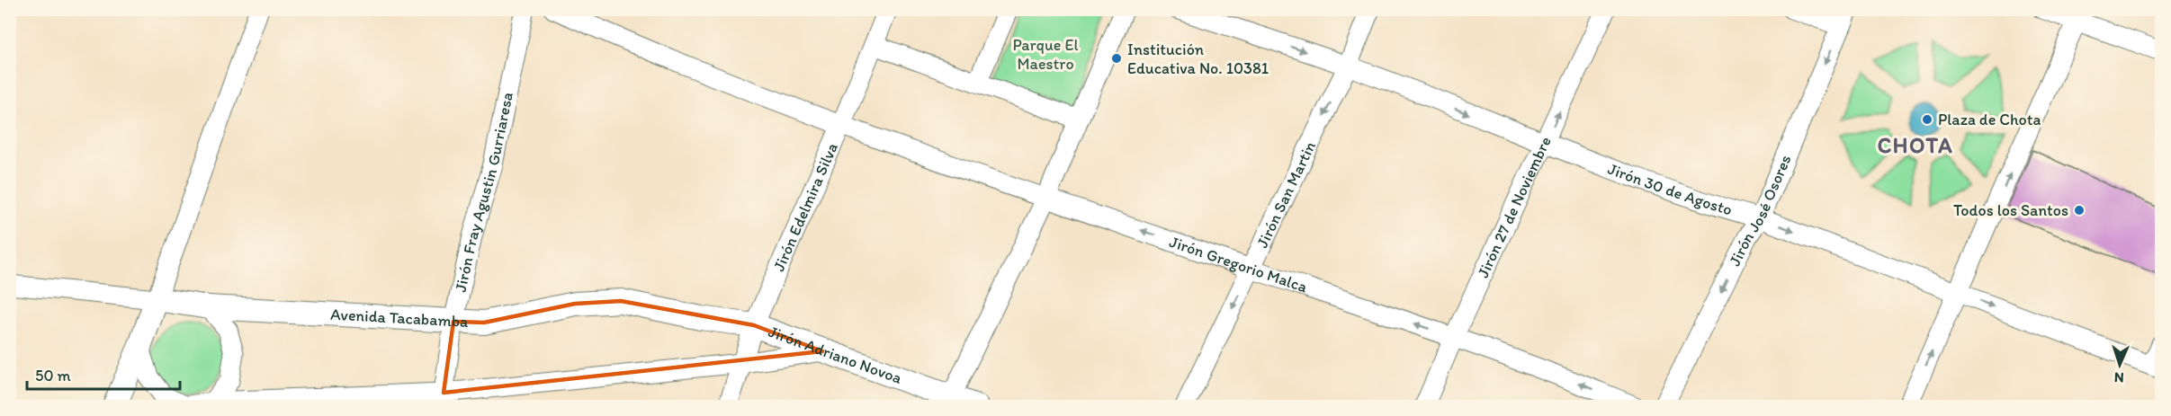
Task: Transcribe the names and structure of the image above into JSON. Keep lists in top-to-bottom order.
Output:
{
  "streets": {
    "street": [
      "Jirón 30 de Agosto",
      "Jirón Fray Agustin Gurriaresa",
      "Jirón San Martin",
      "Jirón Edelmira Silva",
      "Jirón 27 de Noviembre",
      "Jirón José Osores",
      "Jirón Gregorio Malca",
      "Avenida Tacabamba",
      "Jirón Adriano Novoa"
    ]
  },
  "crossings": [
    ["Jirón 30 de Agosto", "Jirón San Martin"],
    ["Jirón 30 de Agosto", "Jirón 27 de Noviembre"],
    ["Jirón 30 de Agosto", "Jirón José Osores"],
    ["Jirón Fray Agustin Gurriaresa", "Avenida Tacabamba"],
    ["Jirón San Martin", "Jirón Gregorio Malca"],
    ["Jirón Edelmira Silva", "Jirón Gregorio Malca"],
    ["Jirón Edelmira Silva", "Avenida Tacabamba"],
    ["Jirón Edelmira Silva", "Jirón Adriano Novoa"],
    ["Jirón 27 de Noviembre", "Jirón Gregorio Malca"],
    ["Avenida Tacabamba", "Jirón Adriano Novoa"]
  ],
  "one_way": [
    "Jirón 30 de Agosto",
    "Jirón San Martin",
    "Jirón José Osores",
    "Jirón Gregorio Malca"
  ],
  "districts": ["CHOTA"],
  "parks": ["Parque El Maestro"],
  "places": ["Institución Educativa No. 10381", "Plaza de Chota", "Todos los Santos"],
  "scale_bar": "50 m",
  "north": "bottom"
}
